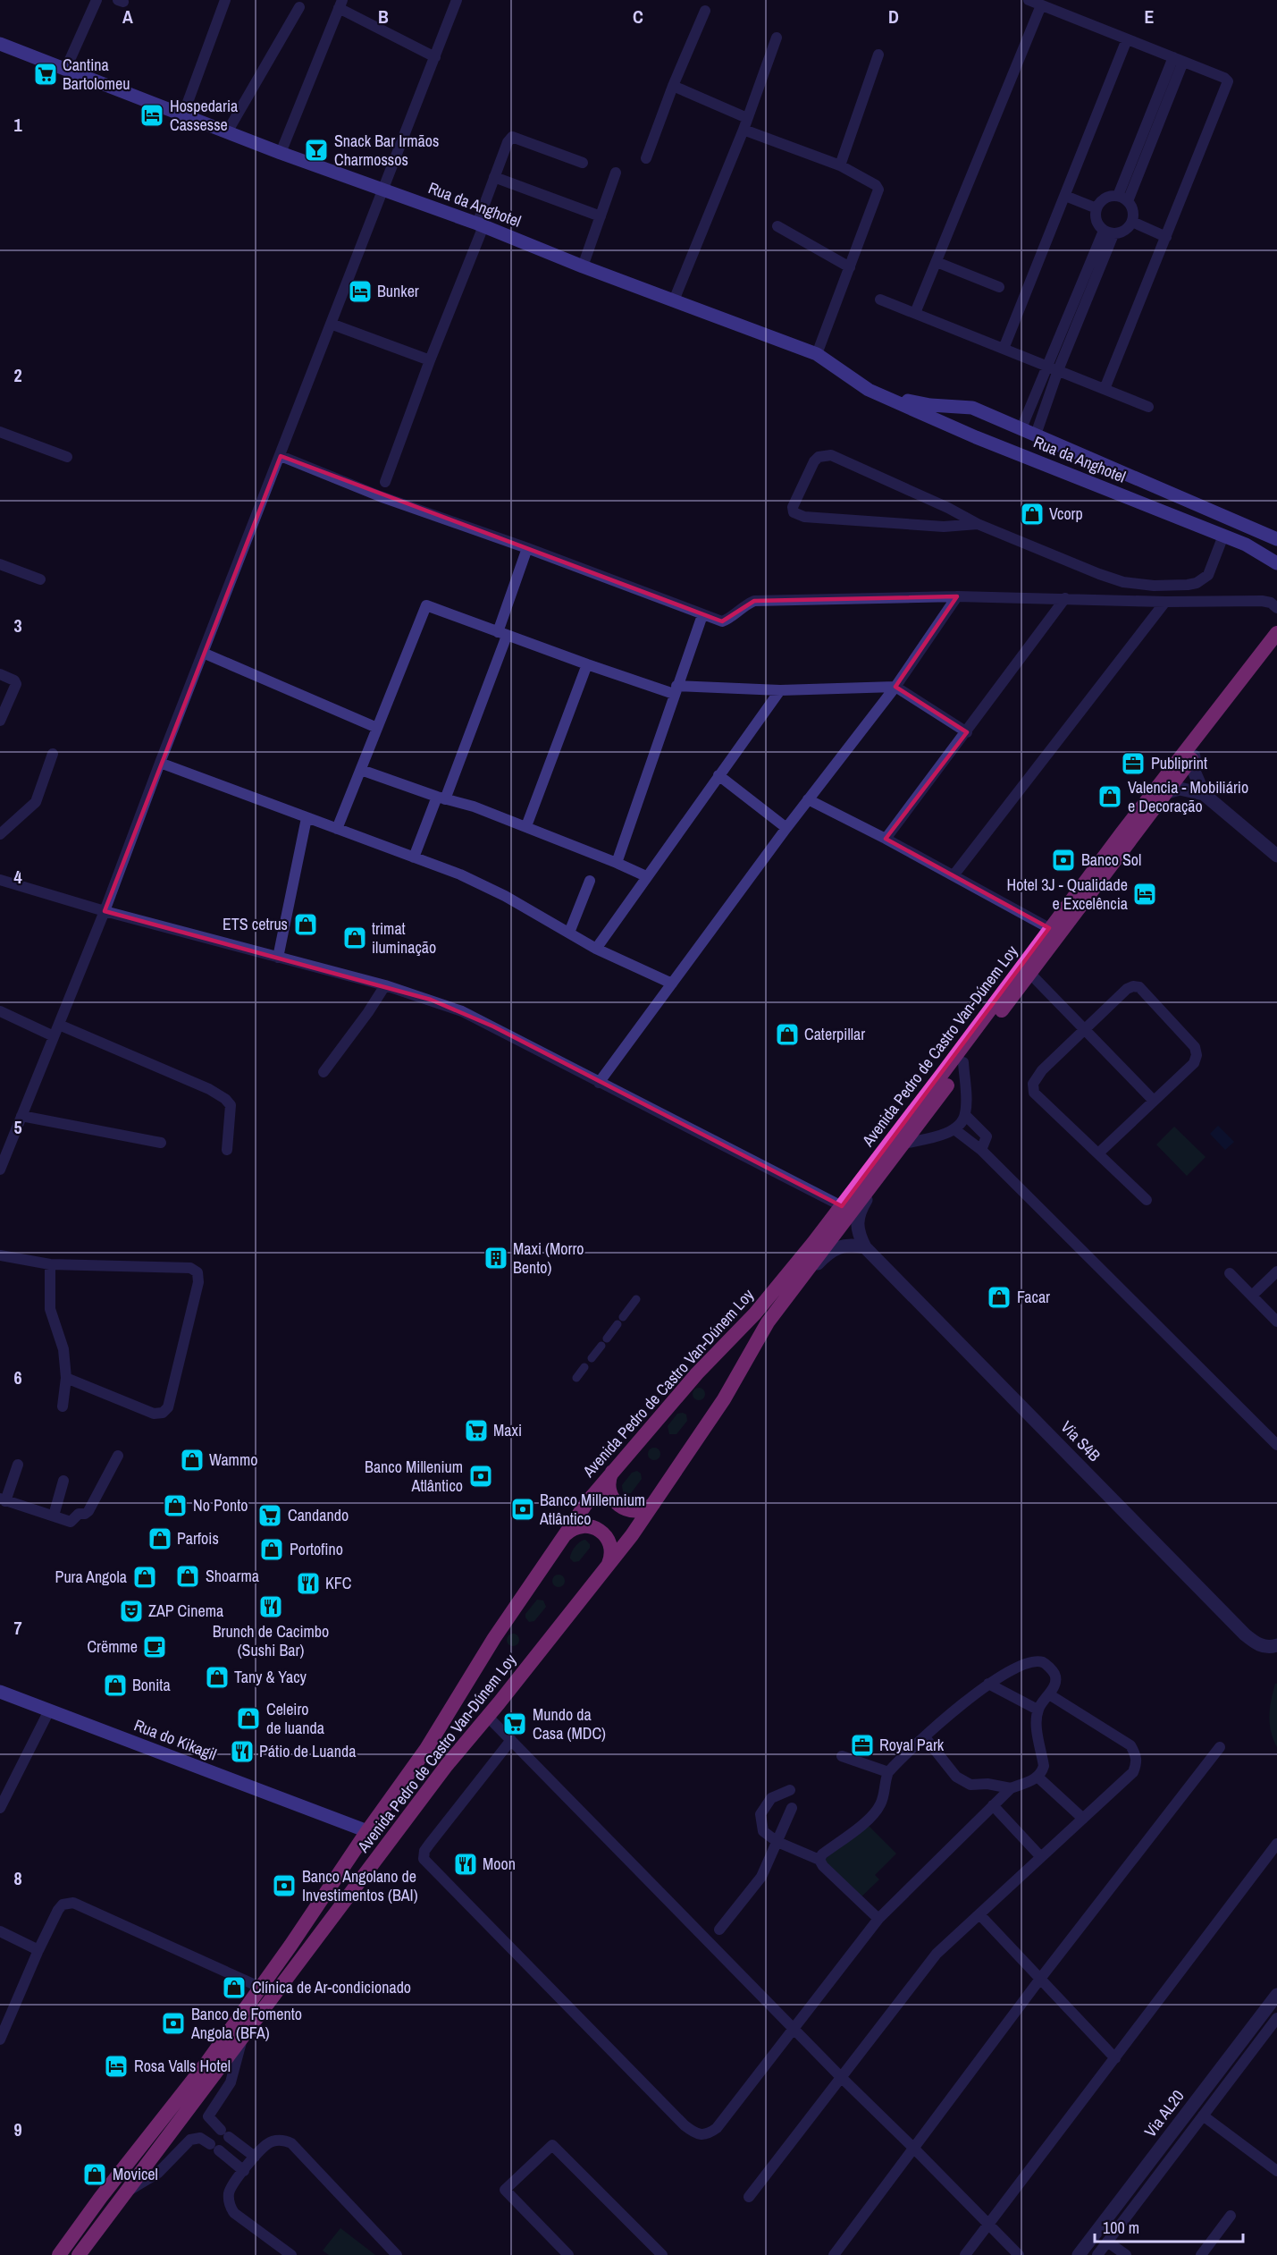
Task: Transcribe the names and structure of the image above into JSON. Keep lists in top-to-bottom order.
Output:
{
  "streets": {
    "highway": ["Avenida Pedro de Castro Van-Dúnem Loy"],
    "main road": ["Rua da Anghotel", "Rua do Kikagil"],
    "street": ["Via S4B", "Via AL20"]
  },
  "crossings": [
    ["Avenida Pedro de Castro Van-Dúnem Loy", "Rua do Kikagil"]
  ],
  "places": {
    "supermarket": [
      "Cantina Bartolomeu",
      "Maxi",
      "Candando",
      "Mundo da Casa (MDC)"
    ],
    "hotel": [
      "Hospedaria Cassesse",
      "Bunker",
      "Hotel 3J - Qualidade e Excelência",
      "Rosa Valls Hotel"
    ],
    "bar": ["Snack Bar Irmãos Charmossos"],
    "shop": [
      "Vcorp",
      "Valencia - Mobiliário e Decoração",
      "ETS cetrus",
      "trimat iluminação",
      "Caterpillar",
      "Facar",
      "Wammo",
      "No Ponto",
      "Parfois",
      "Portofino",
      "Shoarma",
      "Pura Angola",
      "Tany & Yacy",
      "Bonita",
      "Celeiro de luanda",
      "Clínica de Ar-condicionado",
      "Movicel"
    ],
    "office": ["Publiprint", "Royal Park"],
    "bank": [
      "Banco Sol",
      "Banco Millenium Atlântico",
      "Banco Millennium Atlântico",
      "Banco Angolano de Investimentos (BAI)",
      "Banco de Fomento Angola (BFA)"
    ],
    "building": ["Maxi (Morro Bento)"],
    "restaurant": [
      "KFC",
      "Brunch de Cacimbo (Sushi Bar)",
      "Pátio de Luanda",
      "Moon"
    ],
    "theatre": ["ZAP Cinema"],
    "cafe": ["Crëmme"]
  },
  "scale_bar": "100 m",
  "grid": {
    "columns": [
      "A",
      "B",
      "C",
      "D",
      "E"
    ],
    "rows": [
      "1",
      "2",
      "3",
      "4",
      "5",
      "6",
      "7",
      "8",
      "9"
    ]
  }
}
